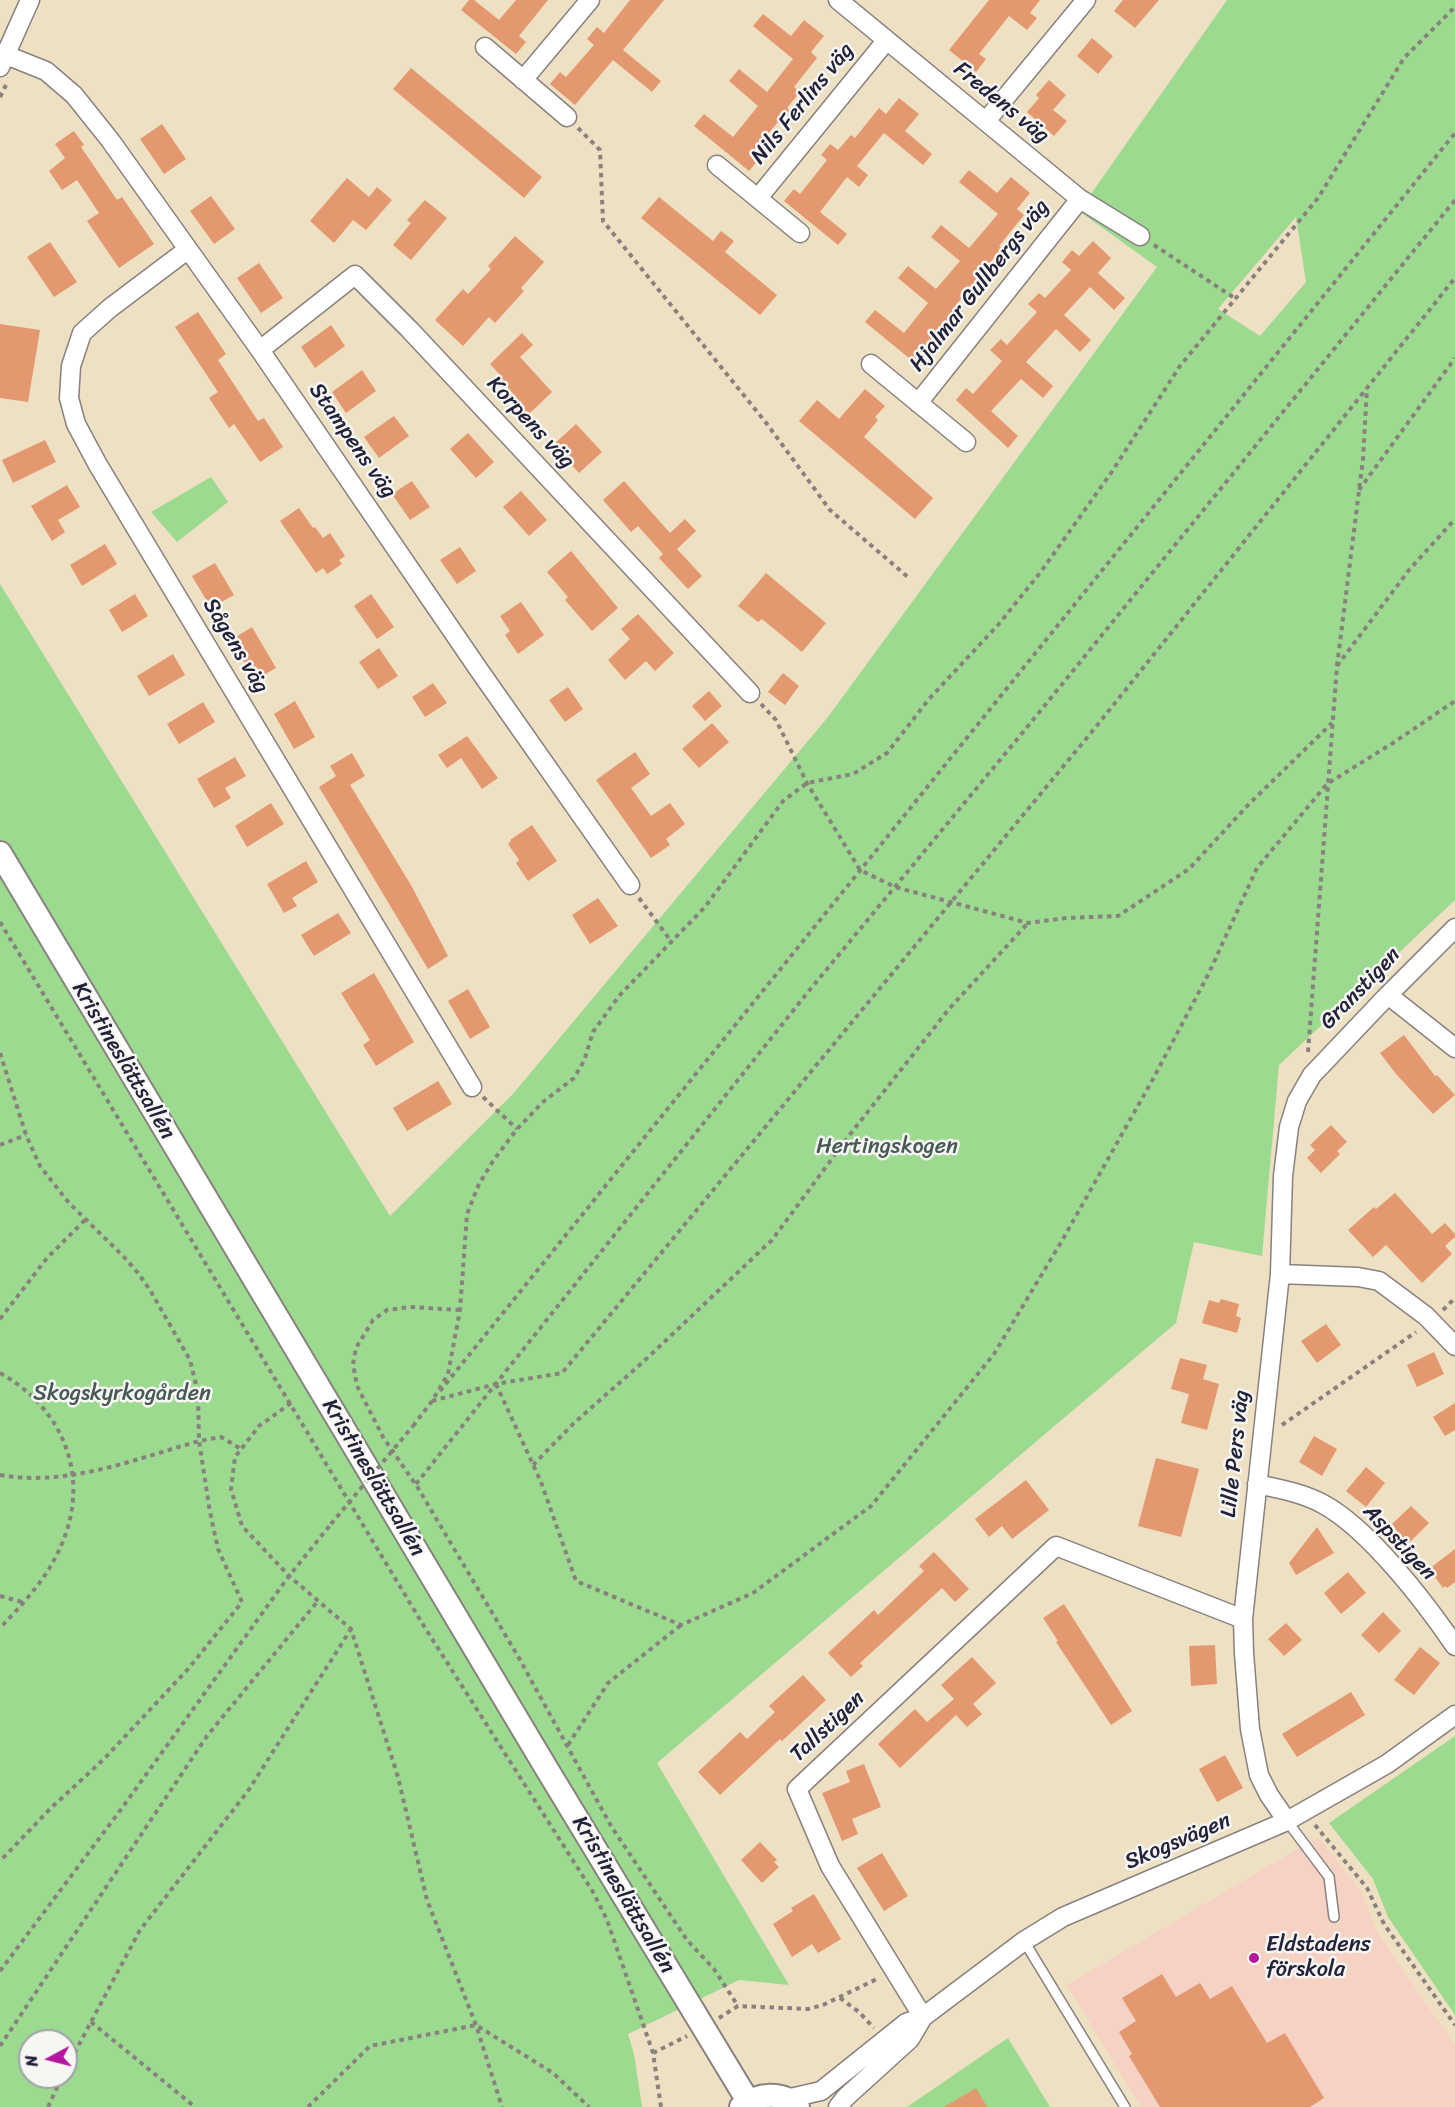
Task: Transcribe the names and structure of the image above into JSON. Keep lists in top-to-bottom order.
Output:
{
  "streets": {
    "street": [
      "Fredens väg",
      "Nils Ferlins väg",
      "Hjalmar Gullbergs väg",
      "Korpens väg",
      "Stampens väg",
      "Sågens väg",
      "Granstigen",
      "Kristineslättsallén",
      "Lille Pers väg",
      "Aspstigen",
      "Tallstigen",
      "Skogsvägen"
    ]
  },
  "crossings": [
    ["Fredens väg", "Nils Ferlins väg"],
    ["Fredens väg", "Hjalmar Gullbergs väg"],
    ["Korpens väg", "Stampens väg"],
    ["Stampens väg", "Sågens väg"],
    ["Granstigen", "Lille Pers väg"],
    ["Lille Pers väg", "Aspstigen"],
    ["Lille Pers väg", "Tallstigen"],
    ["Lille Pers väg", "Skogsvägen"],
    ["Tallstigen", "Skogsvägen"]
  ],
  "parks": ["Hertingskogen", "Skogskyrkogården"],
  "places": ["Eldstadens förskola"],
  "north": "left"
}
